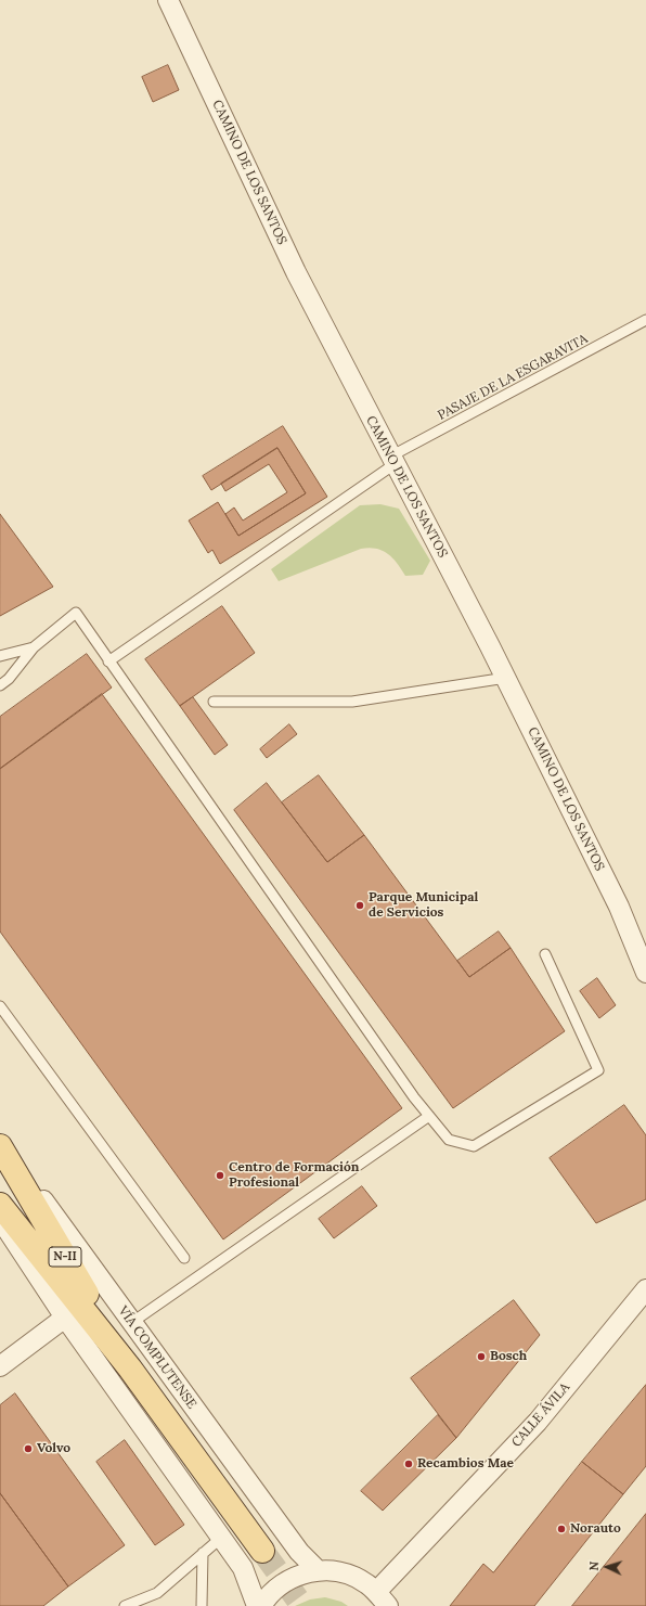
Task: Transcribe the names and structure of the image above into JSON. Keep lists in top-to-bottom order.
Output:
{
  "streets": {
    "main road": ["N-II", "VÍA COMPLUTENSE"],
    "street": ["CAMINO DE LOS SANTOS", "CALLE ÁVILA"],
    "lane": ["PASAJE DE LA ESGARAVITA"]
  },
  "crossings": [
    ["CAMINO DE LOS SANTOS", "PASAJE DE LA ESGARAVITA"]
  ],
  "places": [
    "Parque Municipal de Servicios",
    "Centro de Formación Profesional",
    "Bosch",
    "Volvo",
    "Recambios Mae",
    "Norauto"
  ],
  "north": "left"
}
